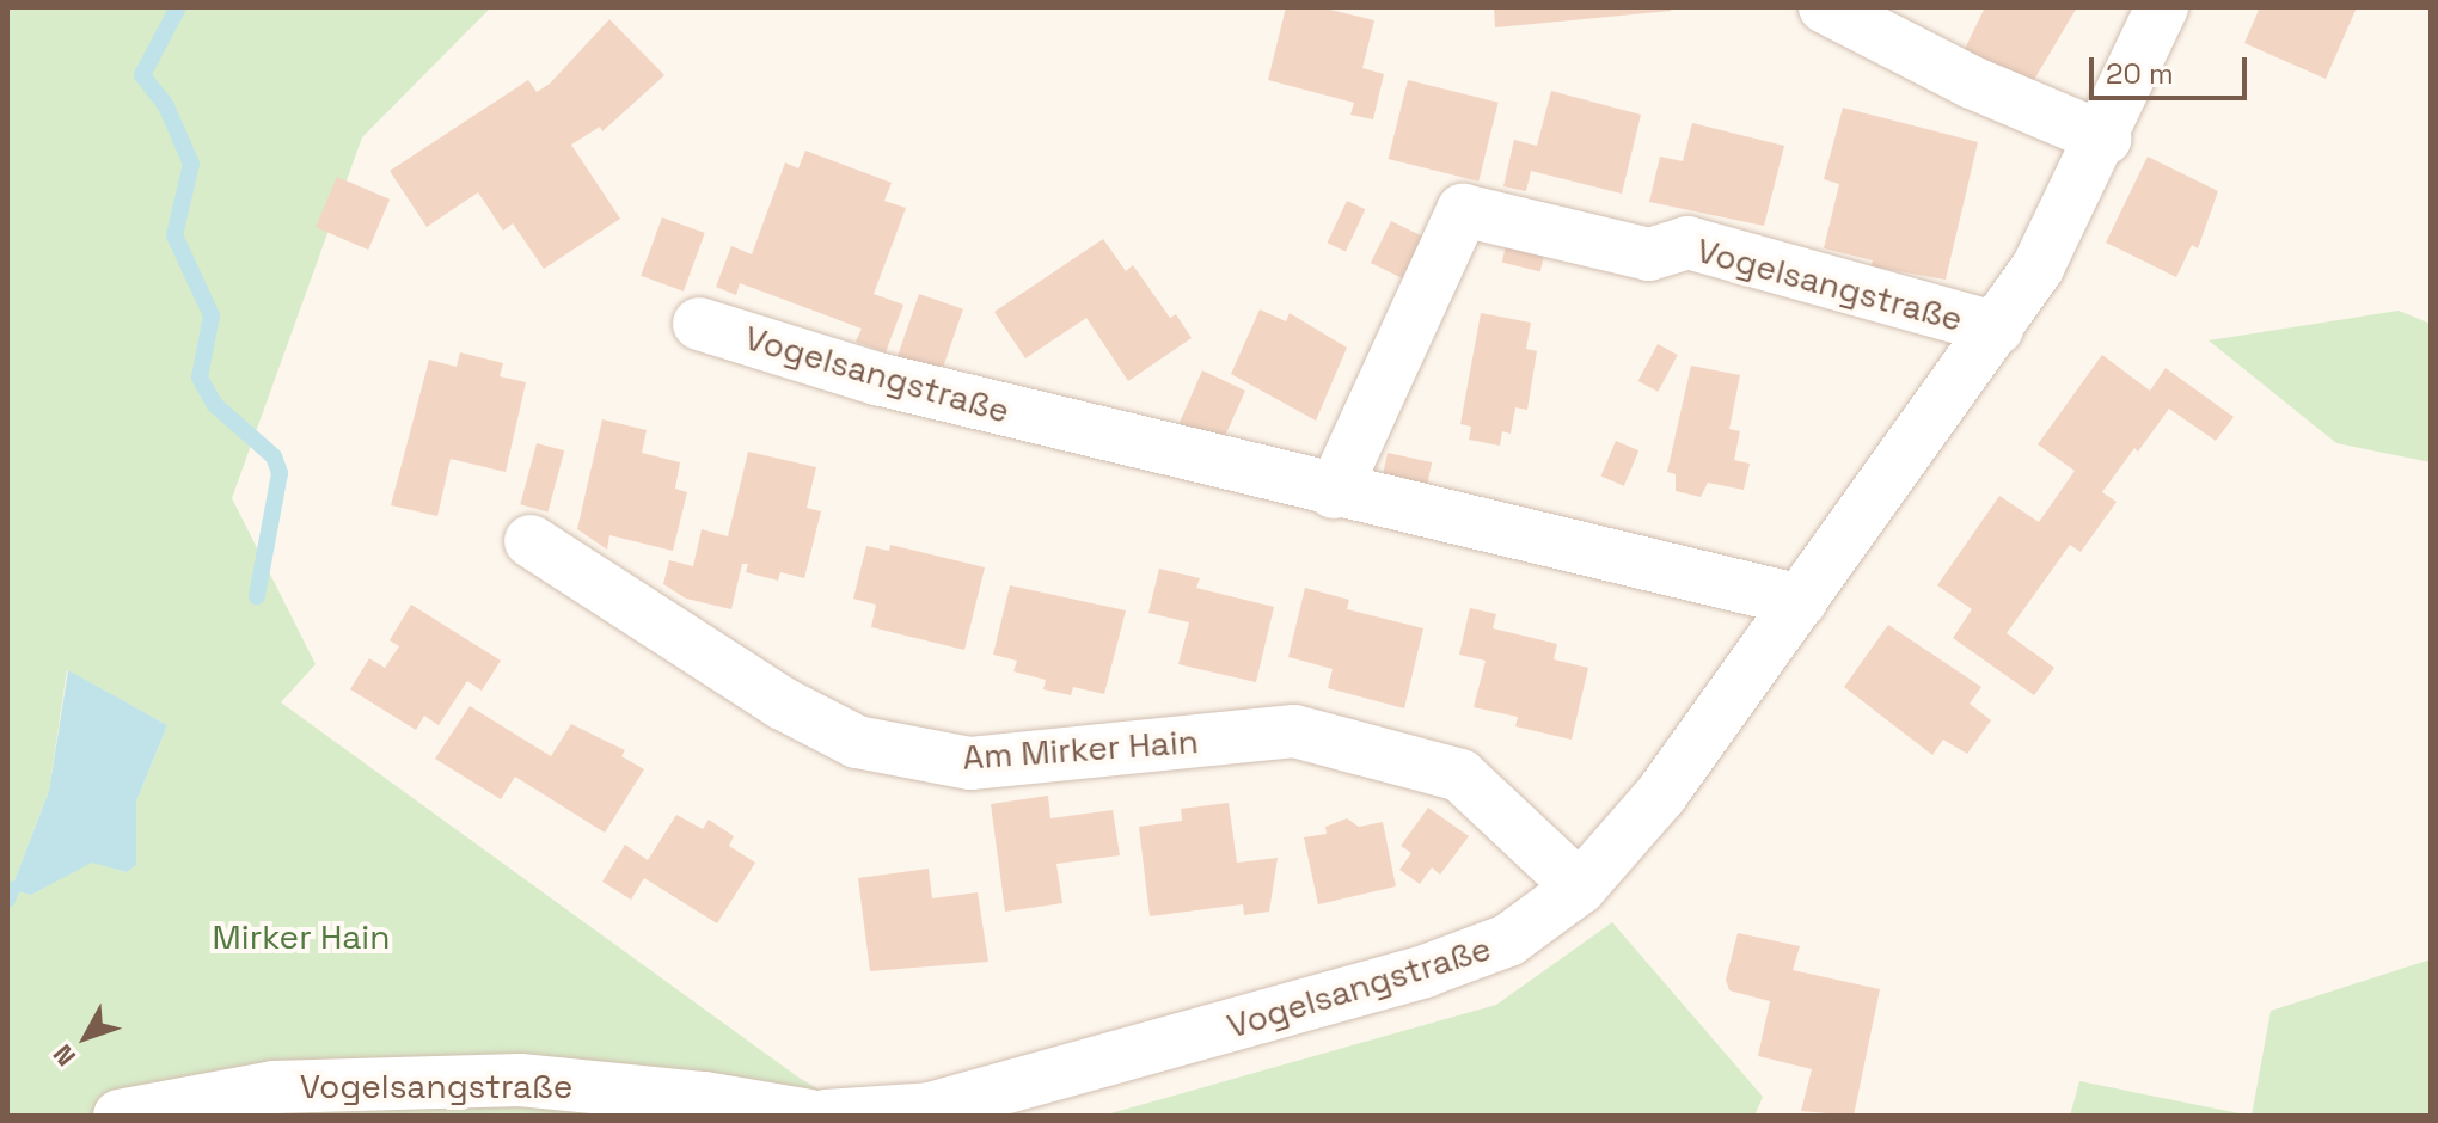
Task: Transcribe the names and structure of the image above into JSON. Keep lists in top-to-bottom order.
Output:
{
  "streets": {
    "street": ["Vogelsangstraße", "Am Mirker Hain"]
  },
  "crossings": [
    ["Vogelsangstraße", "Am Mirker Hain"]
  ],
  "parks": ["Mirker Hain"],
  "scale_bar": "20 m",
  "north": "bottom left"
}
